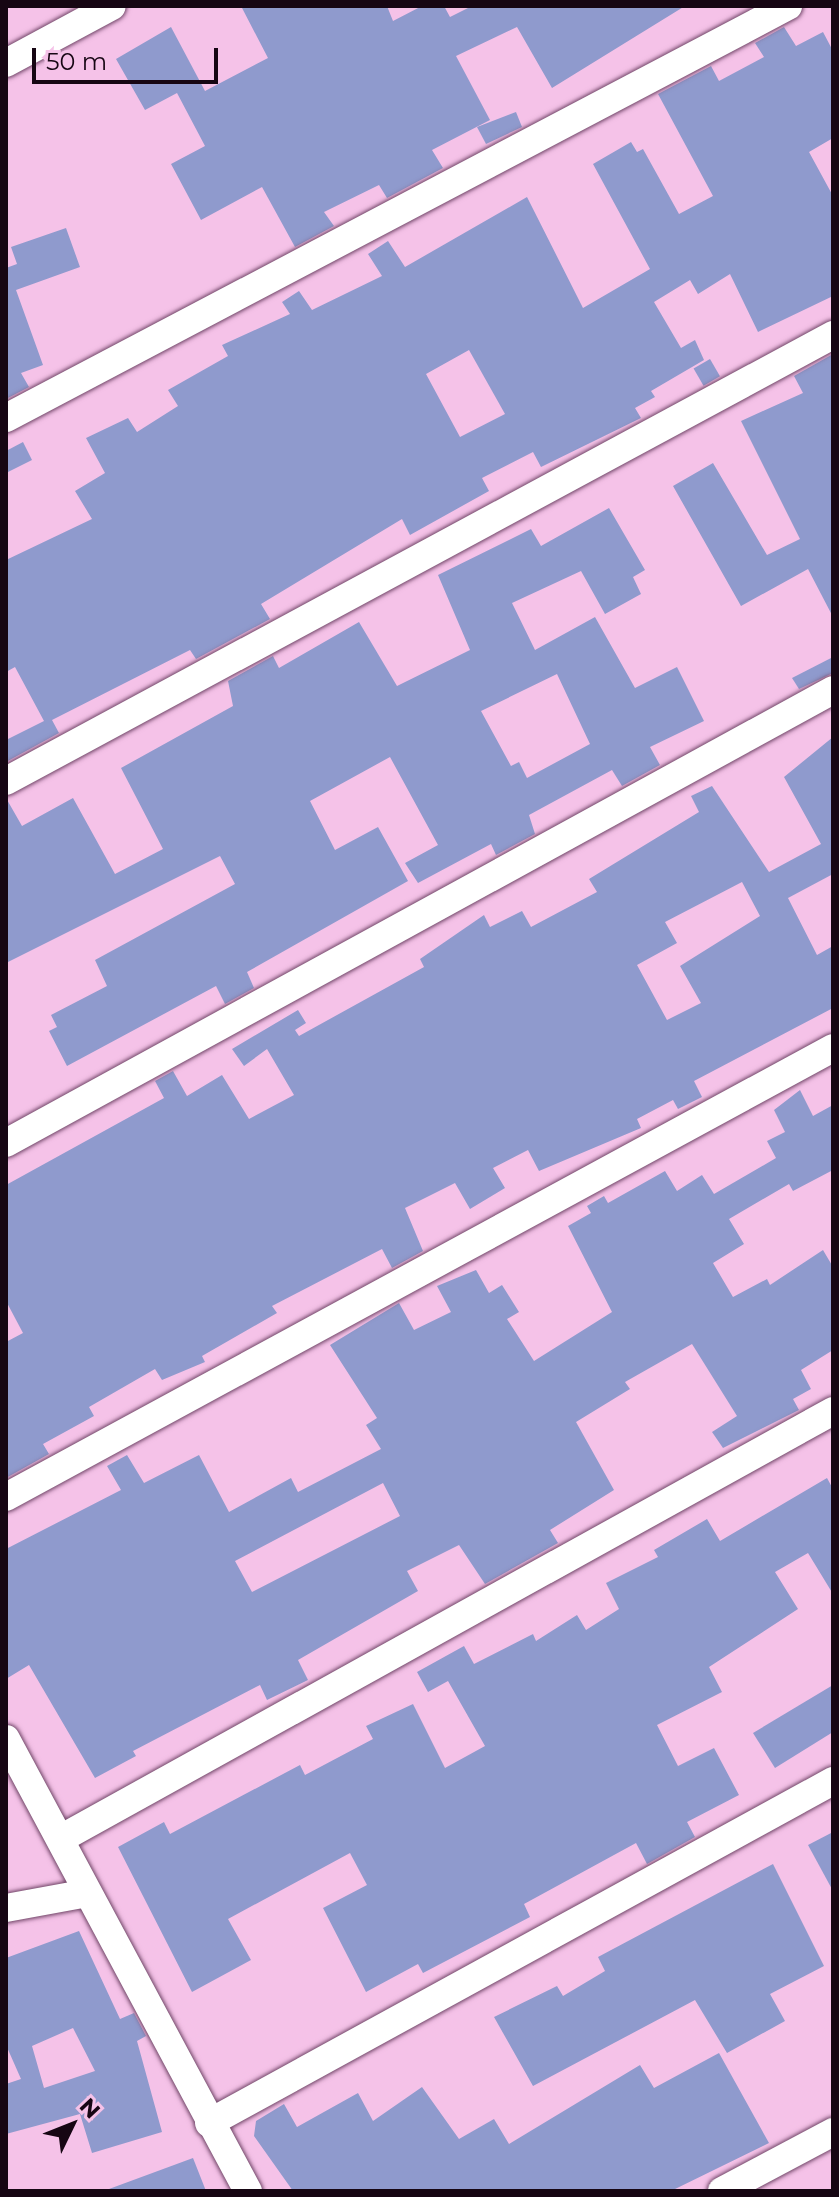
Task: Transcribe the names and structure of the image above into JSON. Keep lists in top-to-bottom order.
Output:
{
  "scale_bar": "50 m",
  "north": "top right"
}
